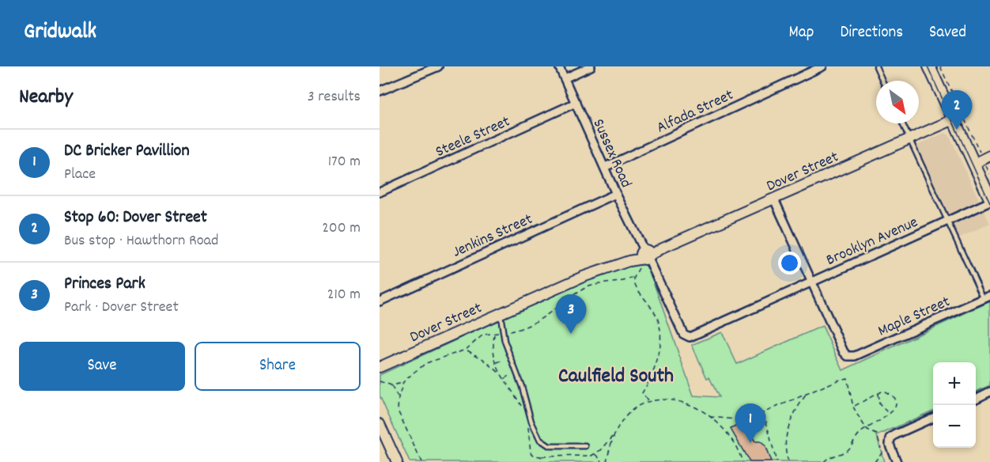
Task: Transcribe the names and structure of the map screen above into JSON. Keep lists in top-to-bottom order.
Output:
{
  "streets": {
    "street": [
      "Alfada Street",
      "Steele Street",
      "Sussex Road",
      "Dover Street",
      "Jenkins Street",
      "Brooklyn Avenue",
      "Maple Street"
    ]
  },
  "crossings": [
    ["Alfada Street", "Sussex Road"],
    ["Steele Street", "Sussex Road"],
    ["Sussex Road", "Dover Street"],
    ["Sussex Road", "Jenkins Street"],
    ["Sussex Road", "Brooklyn Avenue"],
    ["Brooklyn Avenue", "Maple Street"]
  ],
  "districts": ["Caulfield South"],
  "north": "bottom right",
  "page": {
    "header": "Gridwalk",
    "nav": ["Map", "Directions", "Saved"],
    "heading": ["Nearby", "3 results"],
    "pins": ["2", "3", "1"],
    "list": [
      {
        "mark": "1",
        "name": "DC Bricker Pavillion",
        "note": "Place",
        "value": "170 m"
      },
      {
        "mark": "2",
        "name": "Stop 60: Dover Street",
        "note": "Bus stop · Hawthorn Road",
        "value": "200 m"
      },
      {
        "mark": "3",
        "name": "Princes Park",
        "note": "Park · Dover Street",
        "value": "210 m"
      }
    ],
    "buttons": ["Save", "Share"],
    "map_buttons": ["+", "−"]
  }
}
